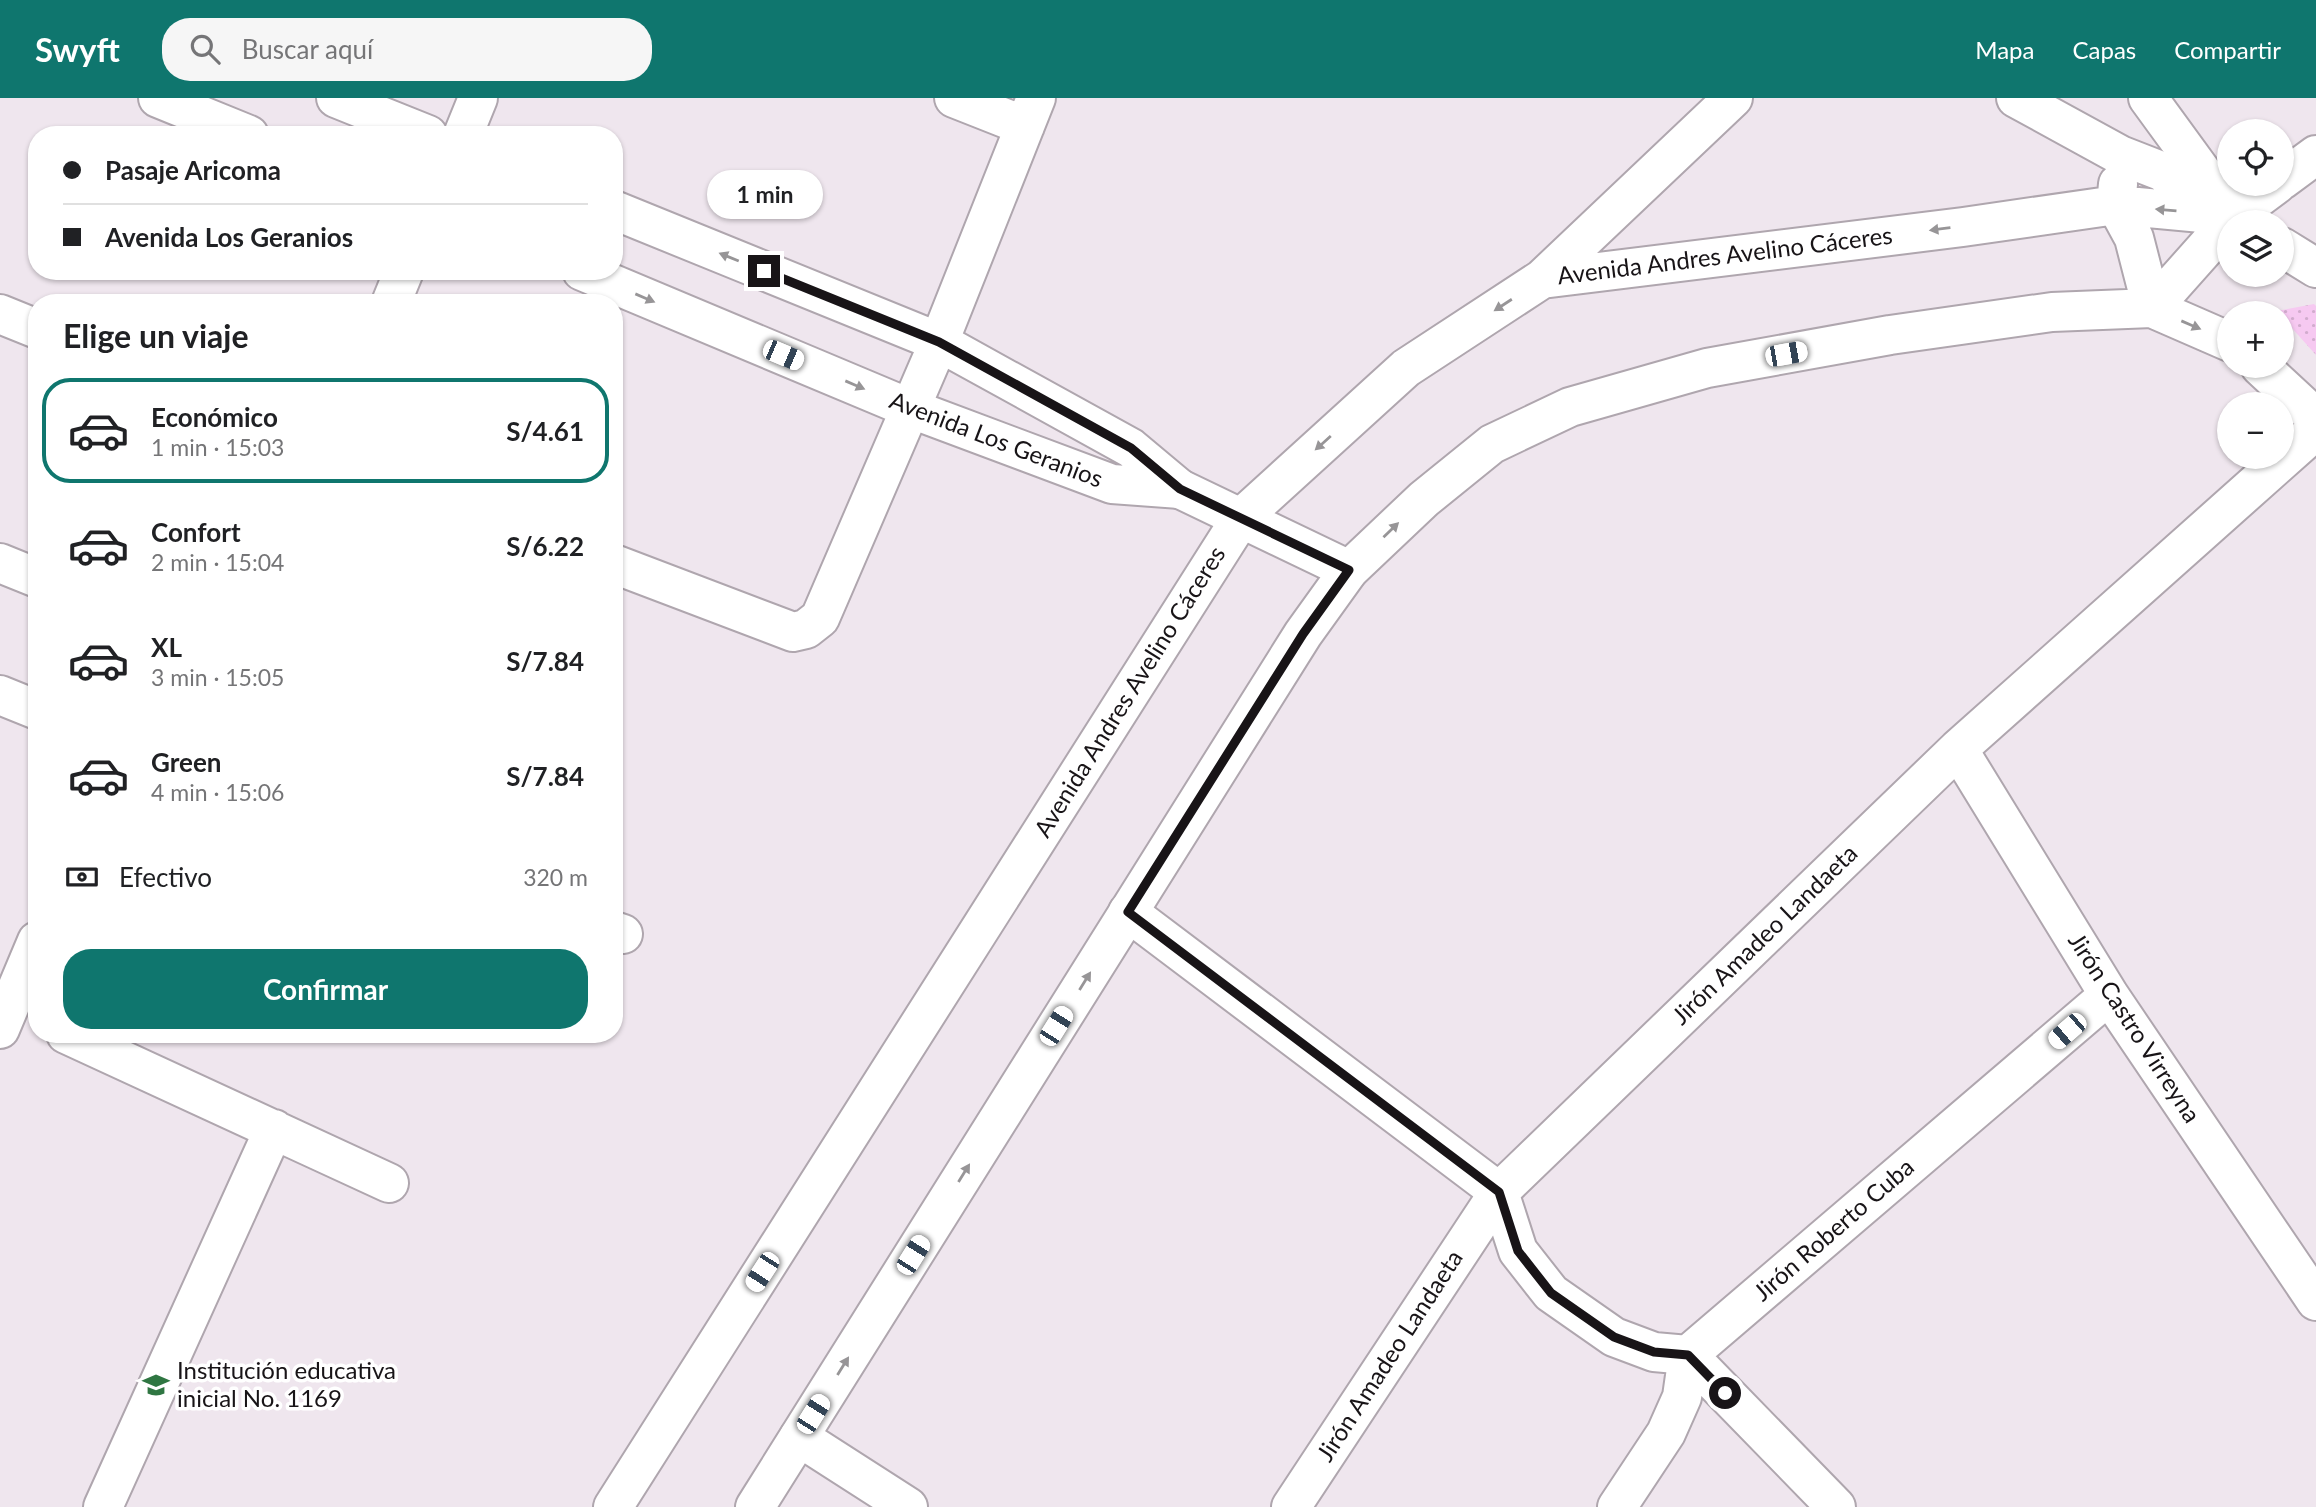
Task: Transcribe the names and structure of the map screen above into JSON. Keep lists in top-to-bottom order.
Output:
{
  "streets": {
    "street": [
      "Avenida Andres Avelino Cáceres",
      "Avenida Los Geranios",
      "Jirón Amadeo Landaeta",
      "Jirón Castro Virreyna",
      "Jirón Roberto Cuba"
    ]
  },
  "crossings": [
    ["Jirón Amadeo Landaeta", "Jirón Castro Virreyna"],
    ["Jirón Castro Virreyna", "Jirón Roberto Cuba"]
  ],
  "places": {
    "school or university": ["Institución educativa inicial No. 1169"]
  },
  "page": {
    "header": "Swyft",
    "search": "Buscar aquí",
    "nav": ["Mapa", "Capas", "Compartir"],
    "map_buttons": ["+", "−"],
    "banner": ["Pasaje Aricoma", "Avenida Los Geranios"],
    "bubble": "1 min",
    "heading": "Elige un viaje",
    "list": [
      {
        "name": "Económico",
        "note": "1 min · 15:03",
        "value": "S/4.61"
      },
      {
        "name": "Confort",
        "note": "2 min · 15:04",
        "value": "S/6.22"
      },
      {
        "name": "XL",
        "note": "3 min · 15:05",
        "value": "S/7.84"
      },
      {
        "name": "Green",
        "note": "4 min · 15:06",
        "value": "S/7.84"
      }
    ],
    "pay": ["Efectivo", "320 m"],
    "buttons": "Confirmar"
  }
}
